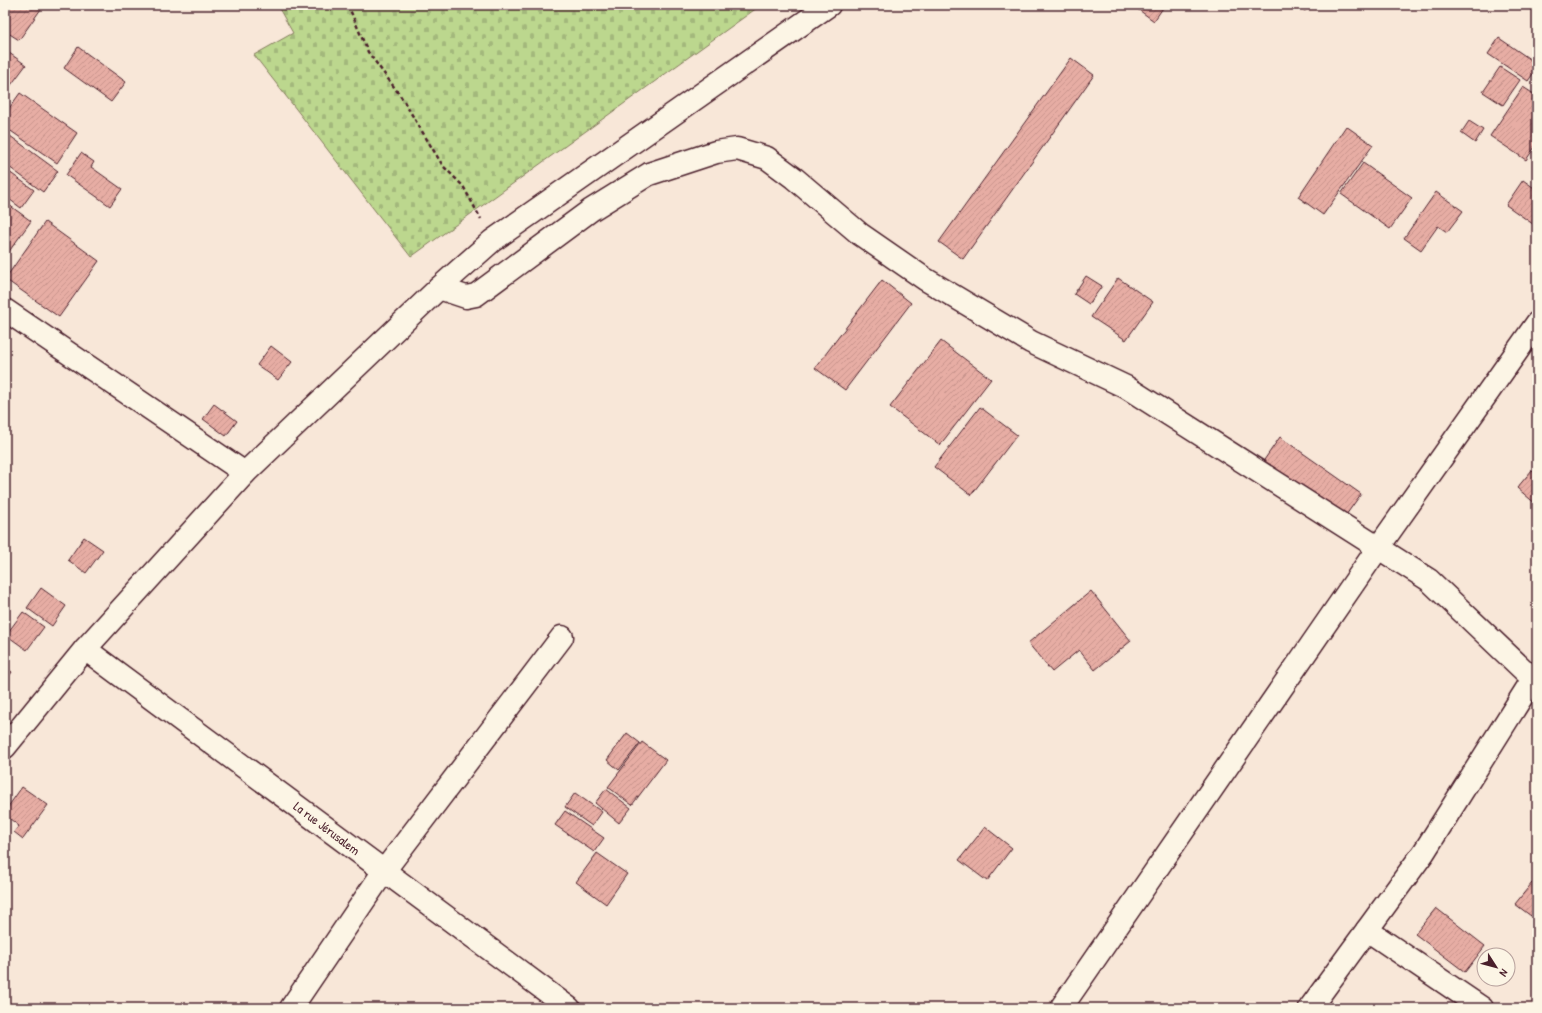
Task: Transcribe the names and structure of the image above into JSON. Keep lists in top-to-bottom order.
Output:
{
  "streets": {
    "street": ["La rue Jérusalem"]
  },
  "north": "bottom right"
}
